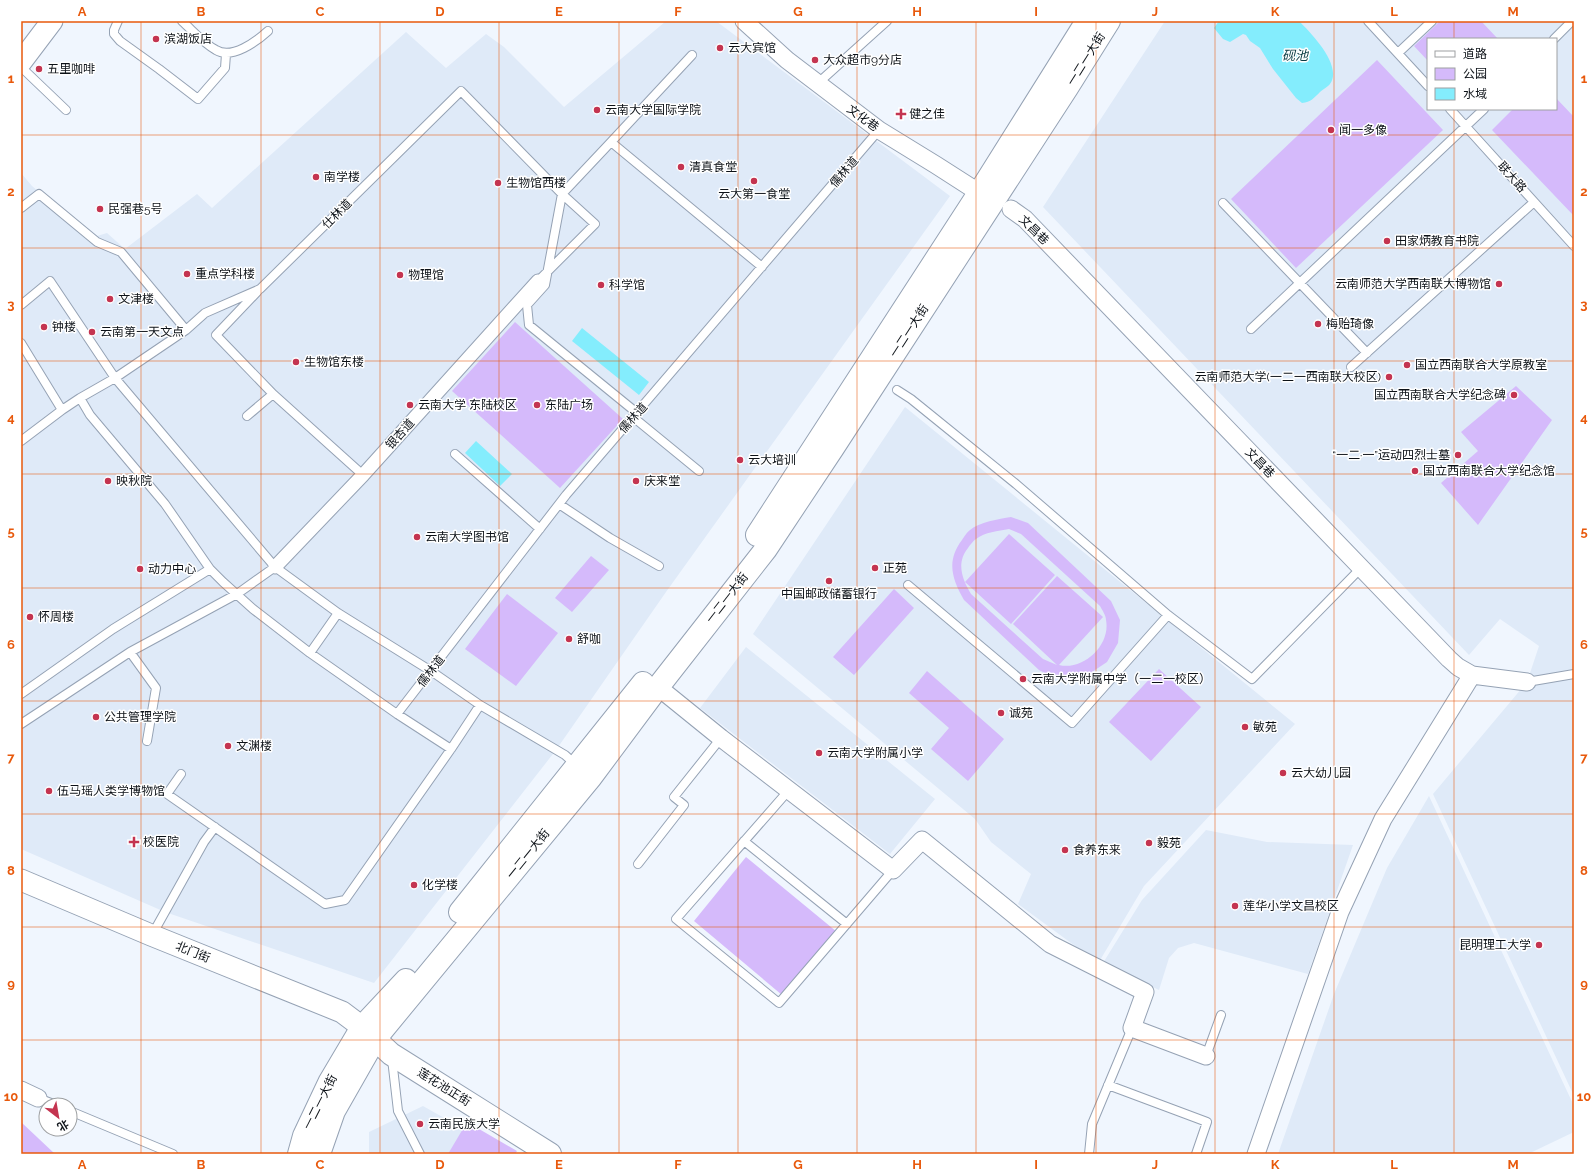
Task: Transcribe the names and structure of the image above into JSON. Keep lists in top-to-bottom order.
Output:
{
  "streets": {
    "main road": ["一二一大街", "莲花池正街"],
    "street": [
      "文化巷",
      "文昌巷",
      "银杏道",
      "北门街"
    ],
    "lane": ["儒林道", "联大路", "仕林道"]
  },
  "crossings": [
    ["一二一大街", "文化巷"],
    ["一二一大街", "文昌巷"],
    ["一二一大街", "北门街"],
    ["一二一大街", "莲花池正街"],
    ["文化巷", "儒林道"],
    ["文化巷", "文昌巷"],
    ["北门街", "莲花池正街"]
  ],
  "water": ["砚池"],
  "places": {
    "other": [
      "滨湖饭店",
      "云大宾馆",
      "大众超市9分店",
      "五里咖啡",
      "云南大学国际学院",
      "闻一多像",
      "清真食堂",
      "南学楼",
      "云大第一食堂",
      "生物馆西楼",
      "民强巷5号",
      "田家炳教育书院",
      "重点学科楼",
      "物理馆",
      "云南师范大学西南联大博物馆",
      "科学馆",
      "文津楼",
      "梅贻琦像",
      "钟楼",
      "云南第一天文点",
      "生物馆东楼",
      "国立西南联合大学原教室",
      "云南师范大学(一二一西南联大校区)",
      "国立西南联合大学纪念碑",
      "云南大学 东陆校区",
      "东陆广场",
      "“一二·一”运动四烈士墓",
      "云大培训",
      "国立西南联合大学纪念馆",
      "映秋院",
      "庆来堂",
      "云南大学图书馆",
      "正苑",
      "动力中心",
      "中国邮政储蓄银行",
      "怀周楼",
      "舒咖",
      "云南大学附属中学（一二一校区）",
      "诚苑",
      "公共管理学院",
      "敏苑",
      "文渊楼",
      "云南大学附属小学",
      "云大幼儿园",
      "伍马瑶人类学博物馆",
      "毅苑",
      "食养东来",
      "化学楼",
      "莲华小学文昌校区",
      "昆明理工大学",
      "云南民族大学"
    ],
    "health": ["健之佳", "校医院"]
  },
  "legend": ["道路", "公园", "水域"],
  "north": "bottom right",
  "grid": {
    "columns": [
      "A",
      "B",
      "C",
      "D",
      "E",
      "F",
      "G",
      "H",
      "I",
      "J",
      "K",
      "L",
      "M"
    ],
    "rows": [
      "1",
      "2",
      "3",
      "4",
      "5",
      "6",
      "7",
      "8",
      "9",
      "10"
    ]
  }
}
